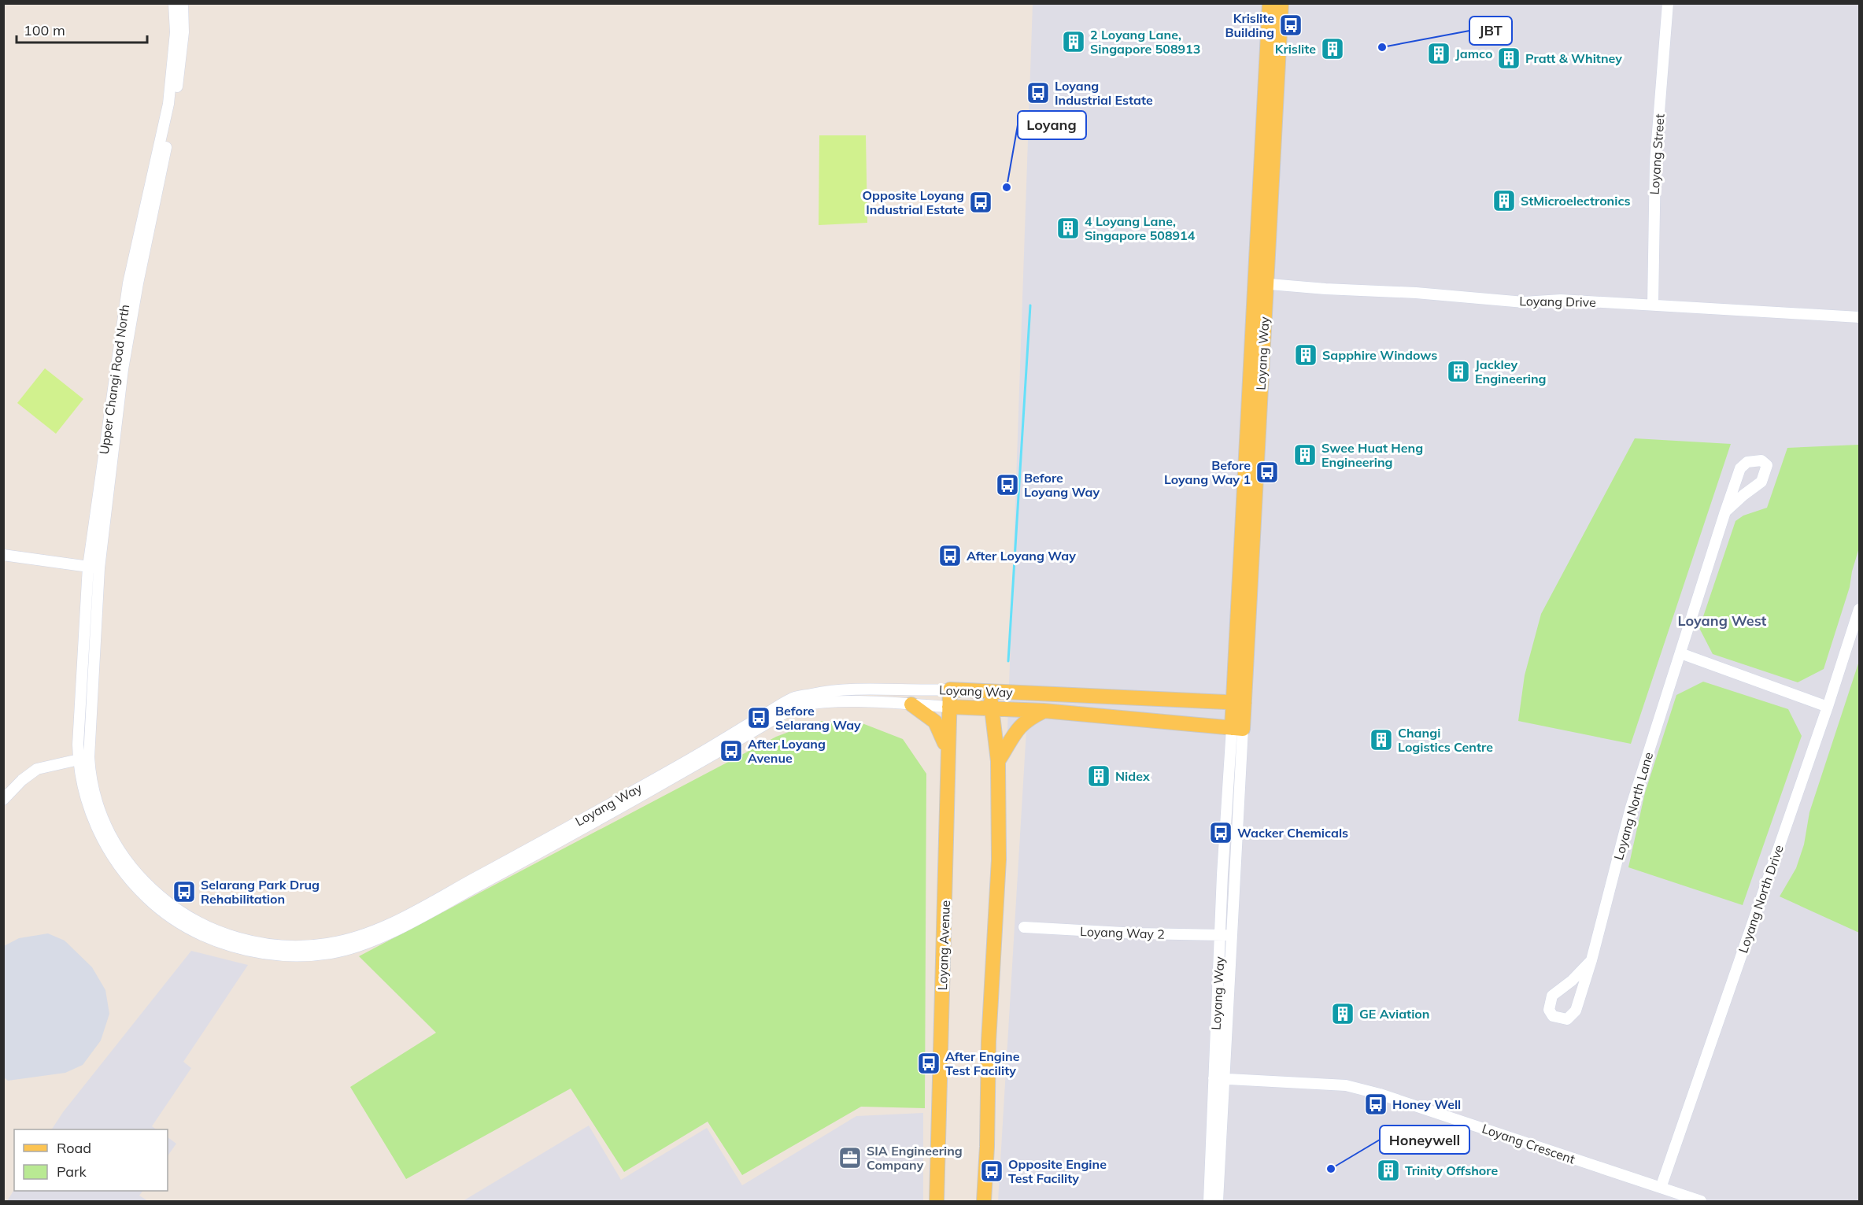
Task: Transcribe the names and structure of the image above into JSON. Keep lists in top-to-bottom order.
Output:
{
  "streets": {
    "main road": ["Loyang Way", "Loyang Avenue"],
    "street": [
      "Loyang Street",
      "Loyang Drive",
      "Upper Changi Road North",
      "Loyang North Lane",
      "Loyang North Drive",
      "Loyang Way 2",
      "Loyang Crescent"
    ]
  },
  "crossings": [
    ["Loyang Street", "Loyang Drive"],
    ["Loyang Drive", "Loyang Way"],
    ["Loyang Way", "Upper Changi Road North"],
    ["Loyang Way", "Loyang Way 2"],
    ["Loyang Way", "Loyang Avenue"],
    ["Loyang Way", "Loyang Crescent"],
    ["Loyang North Drive", "Loyang Crescent"]
  ],
  "districts": ["Loyang West"],
  "places": {
    "bus stop": [
      "Krislite Building",
      "Loyang Industrial Estate",
      "Opposite Loyang Industrial Estate",
      "Before Loyang Way 1",
      "Before Loyang Way",
      "After Loyang Way",
      "Before Selarang Way",
      "After Loyang Avenue",
      "Wacker Chemicals",
      "Selarang Park Drug Rehabilitation",
      "After Engine Test Facility",
      "Honey Well",
      "Opposite Engine Test Facility"
    ],
    "building": [
      "2 Loyang Lane, Singapore 508913",
      "Krislite",
      "Jamco",
      "Pratt & Whitney",
      "StMicroelectronics",
      "4 Loyang Lane, Singapore 508914",
      "Sapphire Windows",
      "Jackley Engineering",
      "Swee Huat Heng Engineering",
      "Changi Logistics Centre",
      "Nidex",
      "GE Aviation",
      "Trinity Offshore"
    ],
    "other": ["JBT", "Loyang", "Honeywell"],
    "office": ["SIA Engineering Company"]
  },
  "legend": ["Road", "Park"],
  "scale_bar": "100 m"
}
